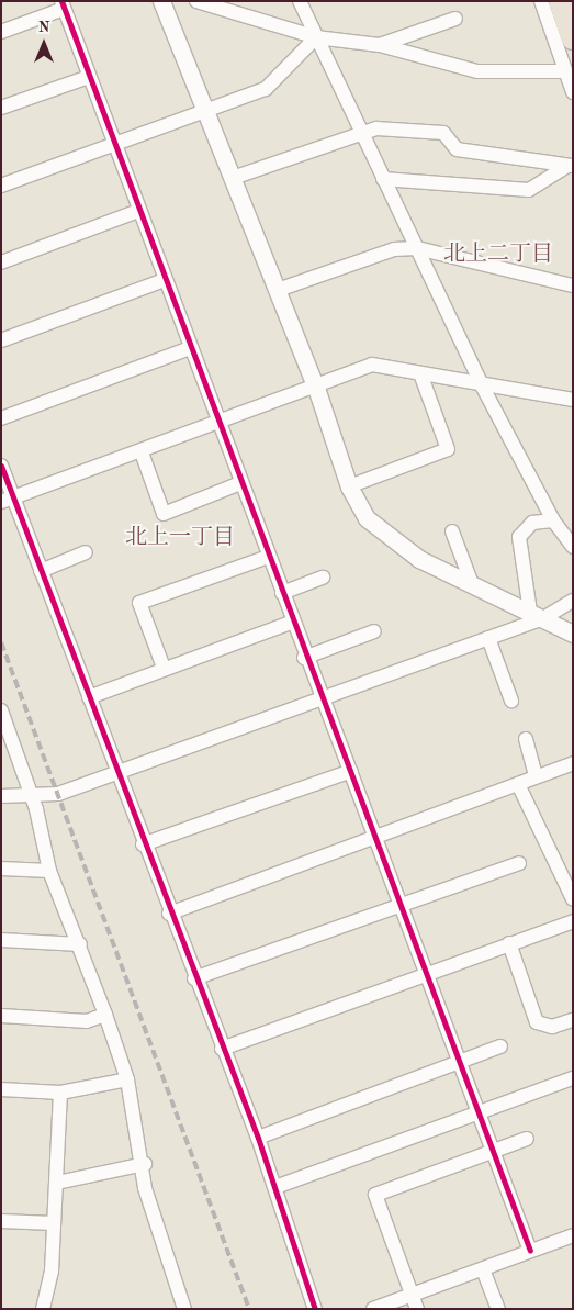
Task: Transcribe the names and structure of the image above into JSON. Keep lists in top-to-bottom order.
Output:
{
  "districts": ["北上二丁目", "北上一丁目"],
  "north": "top"
}
